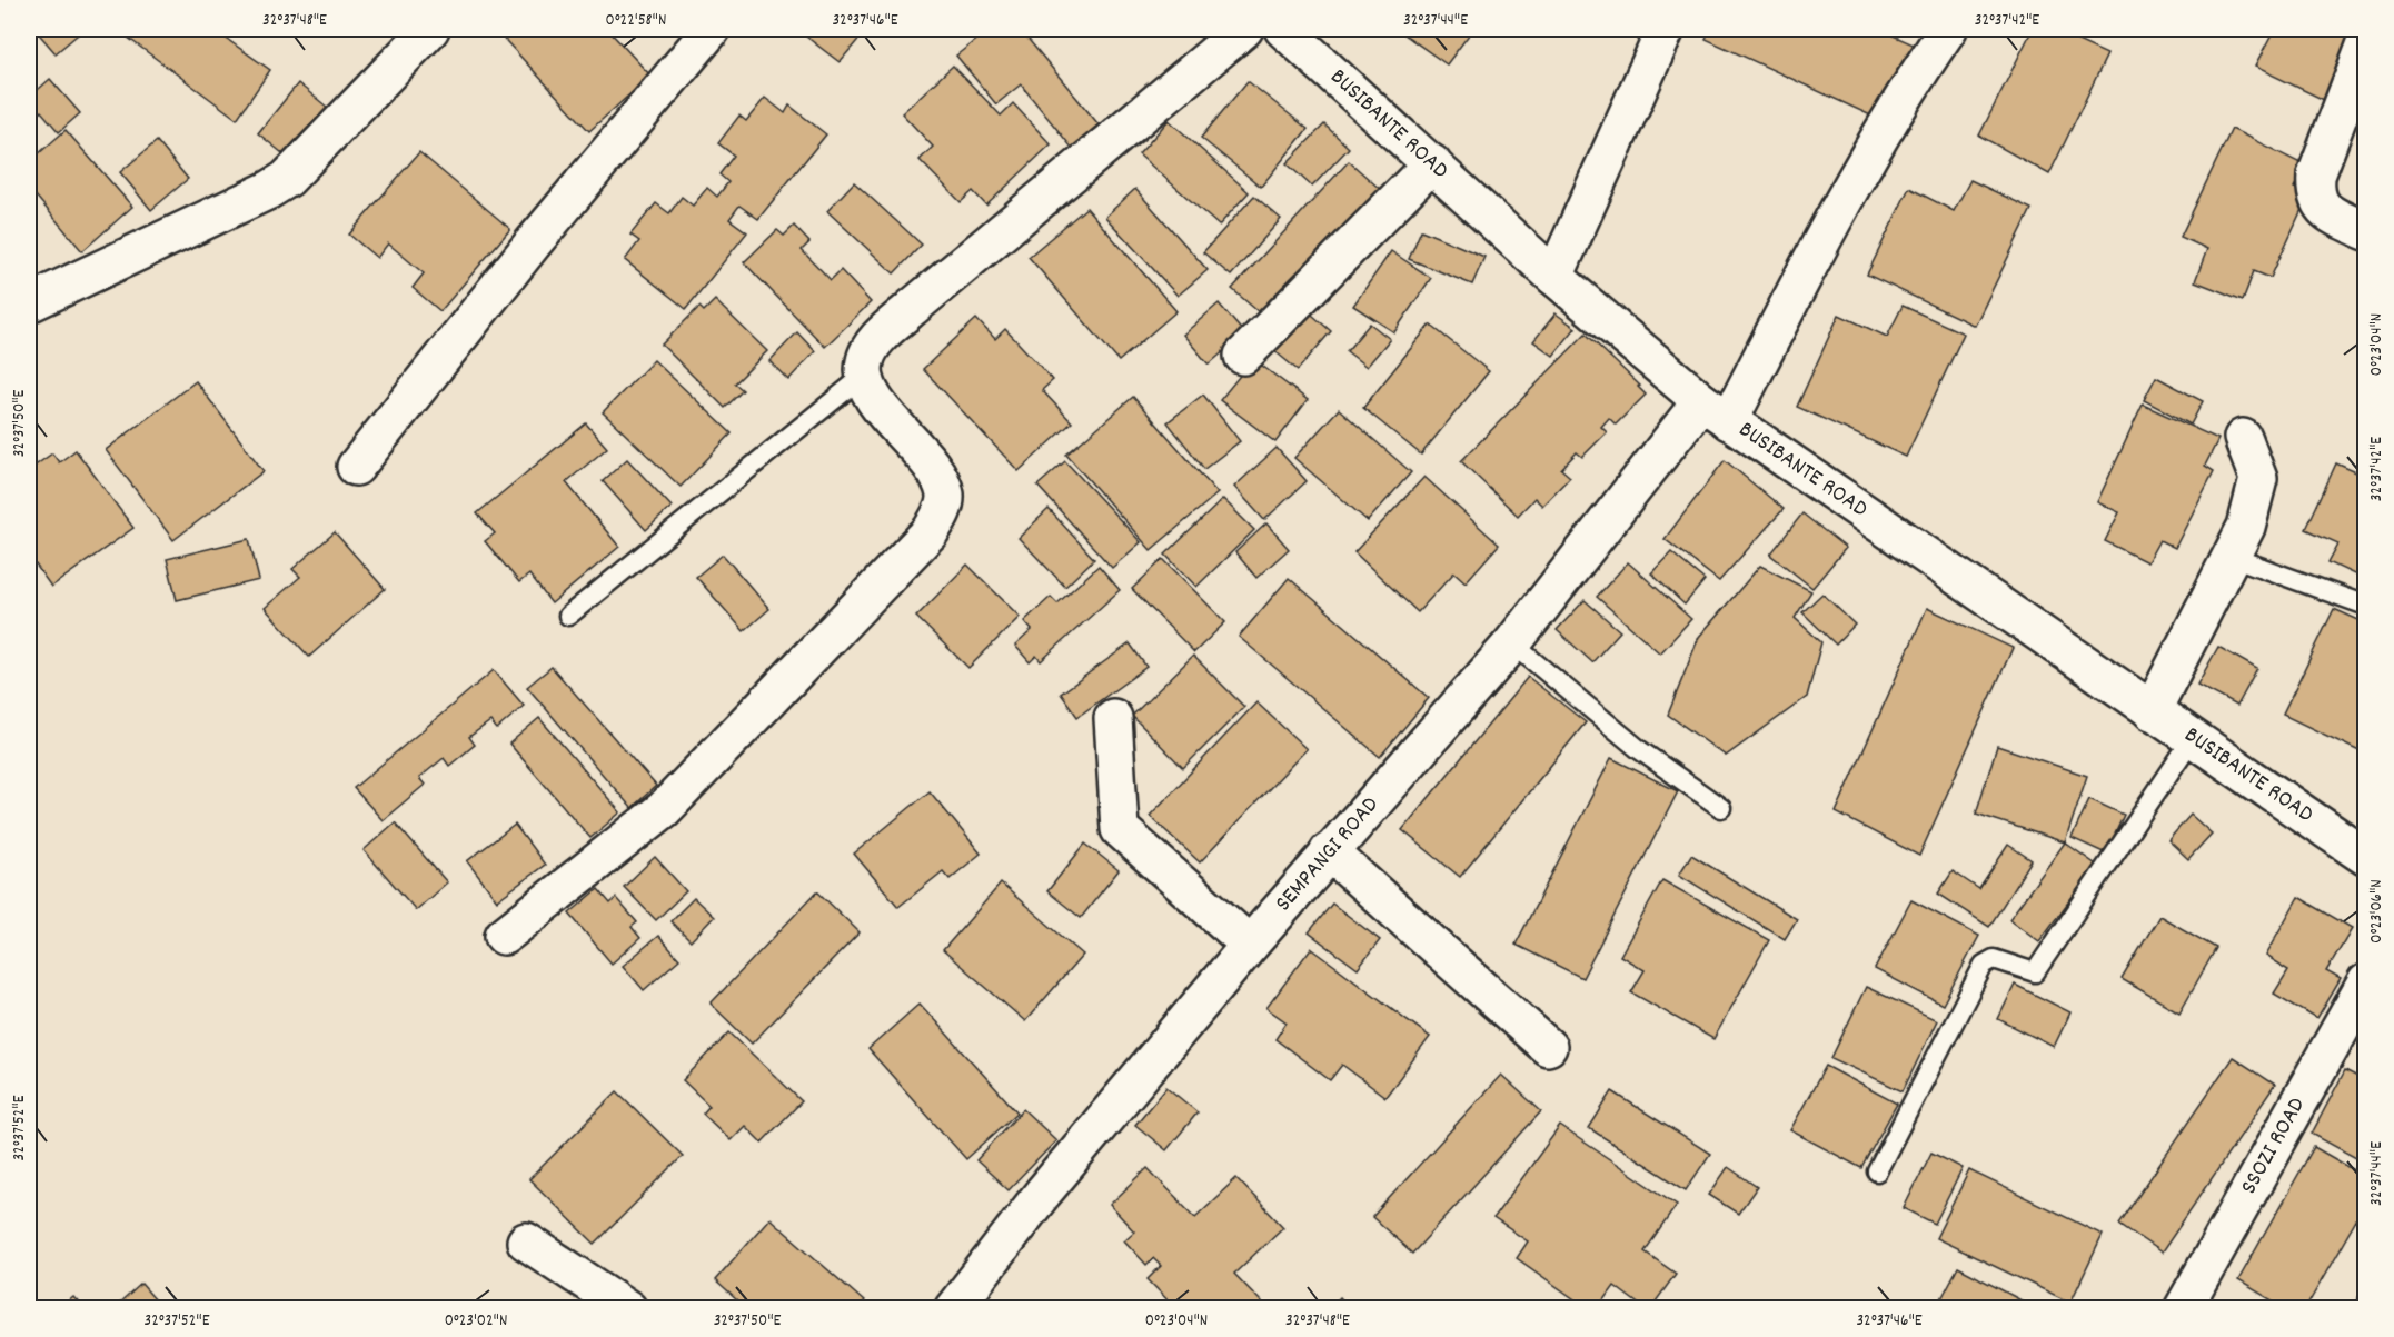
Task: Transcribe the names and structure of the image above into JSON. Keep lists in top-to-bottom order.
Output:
{
  "streets": {
    "street": ["BUSIBANTE ROAD", "SEMPANGI ROAD", "SSOZI ROAD"]
  },
  "crossings": [
    ["BUSIBANTE ROAD", "SEMPANGI ROAD"]
  ],
  "coordinates": [
    "32°37'48\"E",
    "0°22'58\"N",
    "32°37'46\"E",
    "32°37'44\"E",
    "32°37'42\"E",
    "0°23'04\"N",
    "32°37'50\"E",
    "0°23'06\"N",
    "32°37'52\"E",
    "0°23'02\"N"
  ]
}
